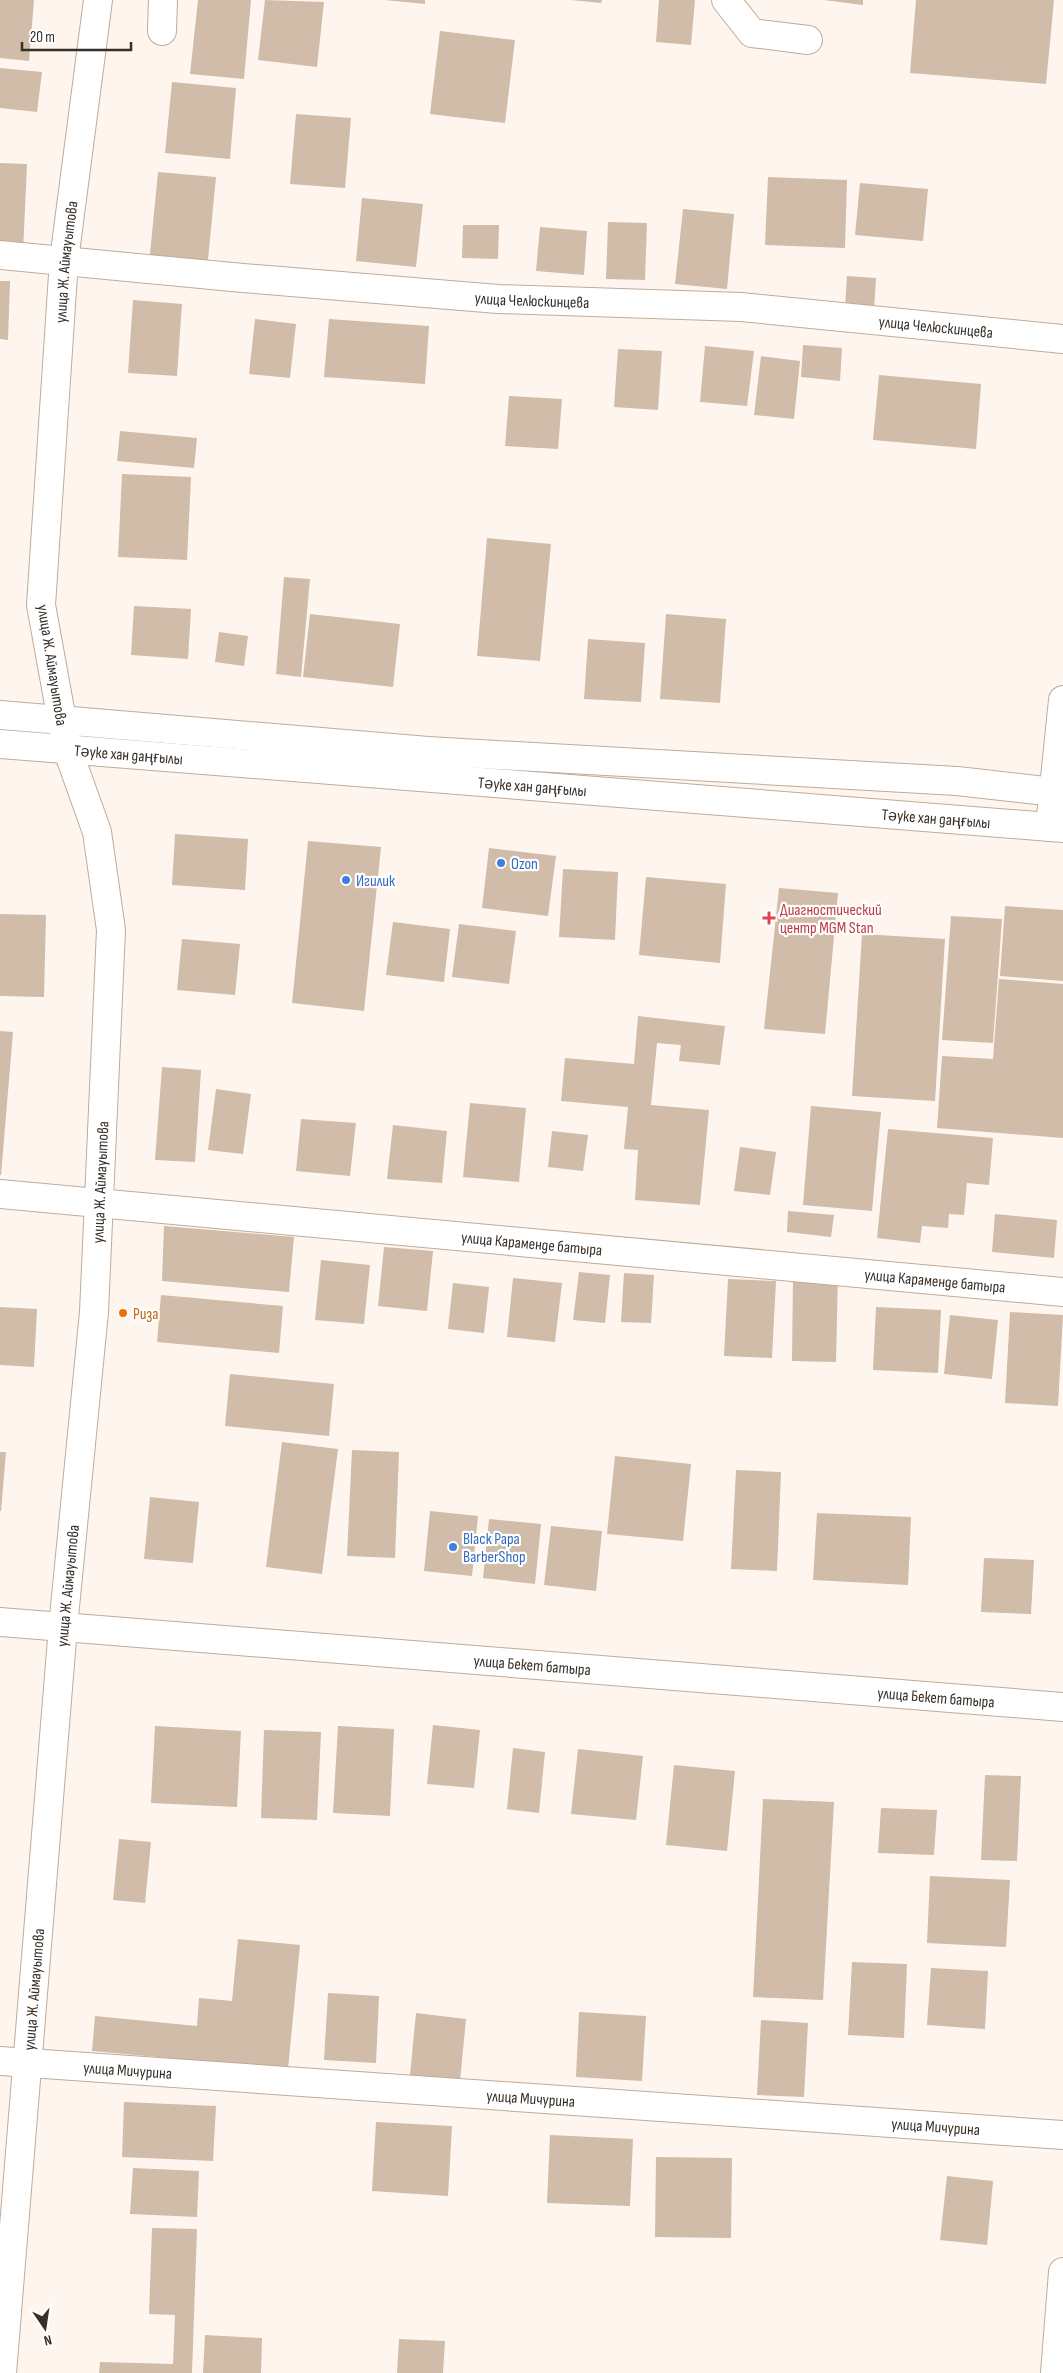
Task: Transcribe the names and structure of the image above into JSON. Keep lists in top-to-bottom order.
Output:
{
  "streets": {
    "street": [
      "улица Ж. Аймауытова",
      "улица Челюскинцева",
      "Тәуке хан даңғылы",
      "улица Караменде батыра",
      "улица Бекет батыра",
      "улица Мичурина"
    ]
  },
  "crossings": [
    ["улица Ж. Аймауытова", "улица Челюскинцева"],
    ["улица Ж. Аймауытова", "Тәуке хан даңғылы"],
    ["улица Ж. Аймауытова", "улица Караменде батыра"],
    ["улица Ж. Аймауытова", "улица Бекет батыра"],
    ["улица Ж. Аймауытова", "улица Мичурина"]
  ],
  "places": {
    "other": [
      "Ozon",
      "Игилик",
      "Риза",
      "Black Papa BarberShop"
    ],
    "health": ["Диагностический центр MGM Stan"]
  },
  "scale_bar": "20 m",
  "north": "bottom"
}
